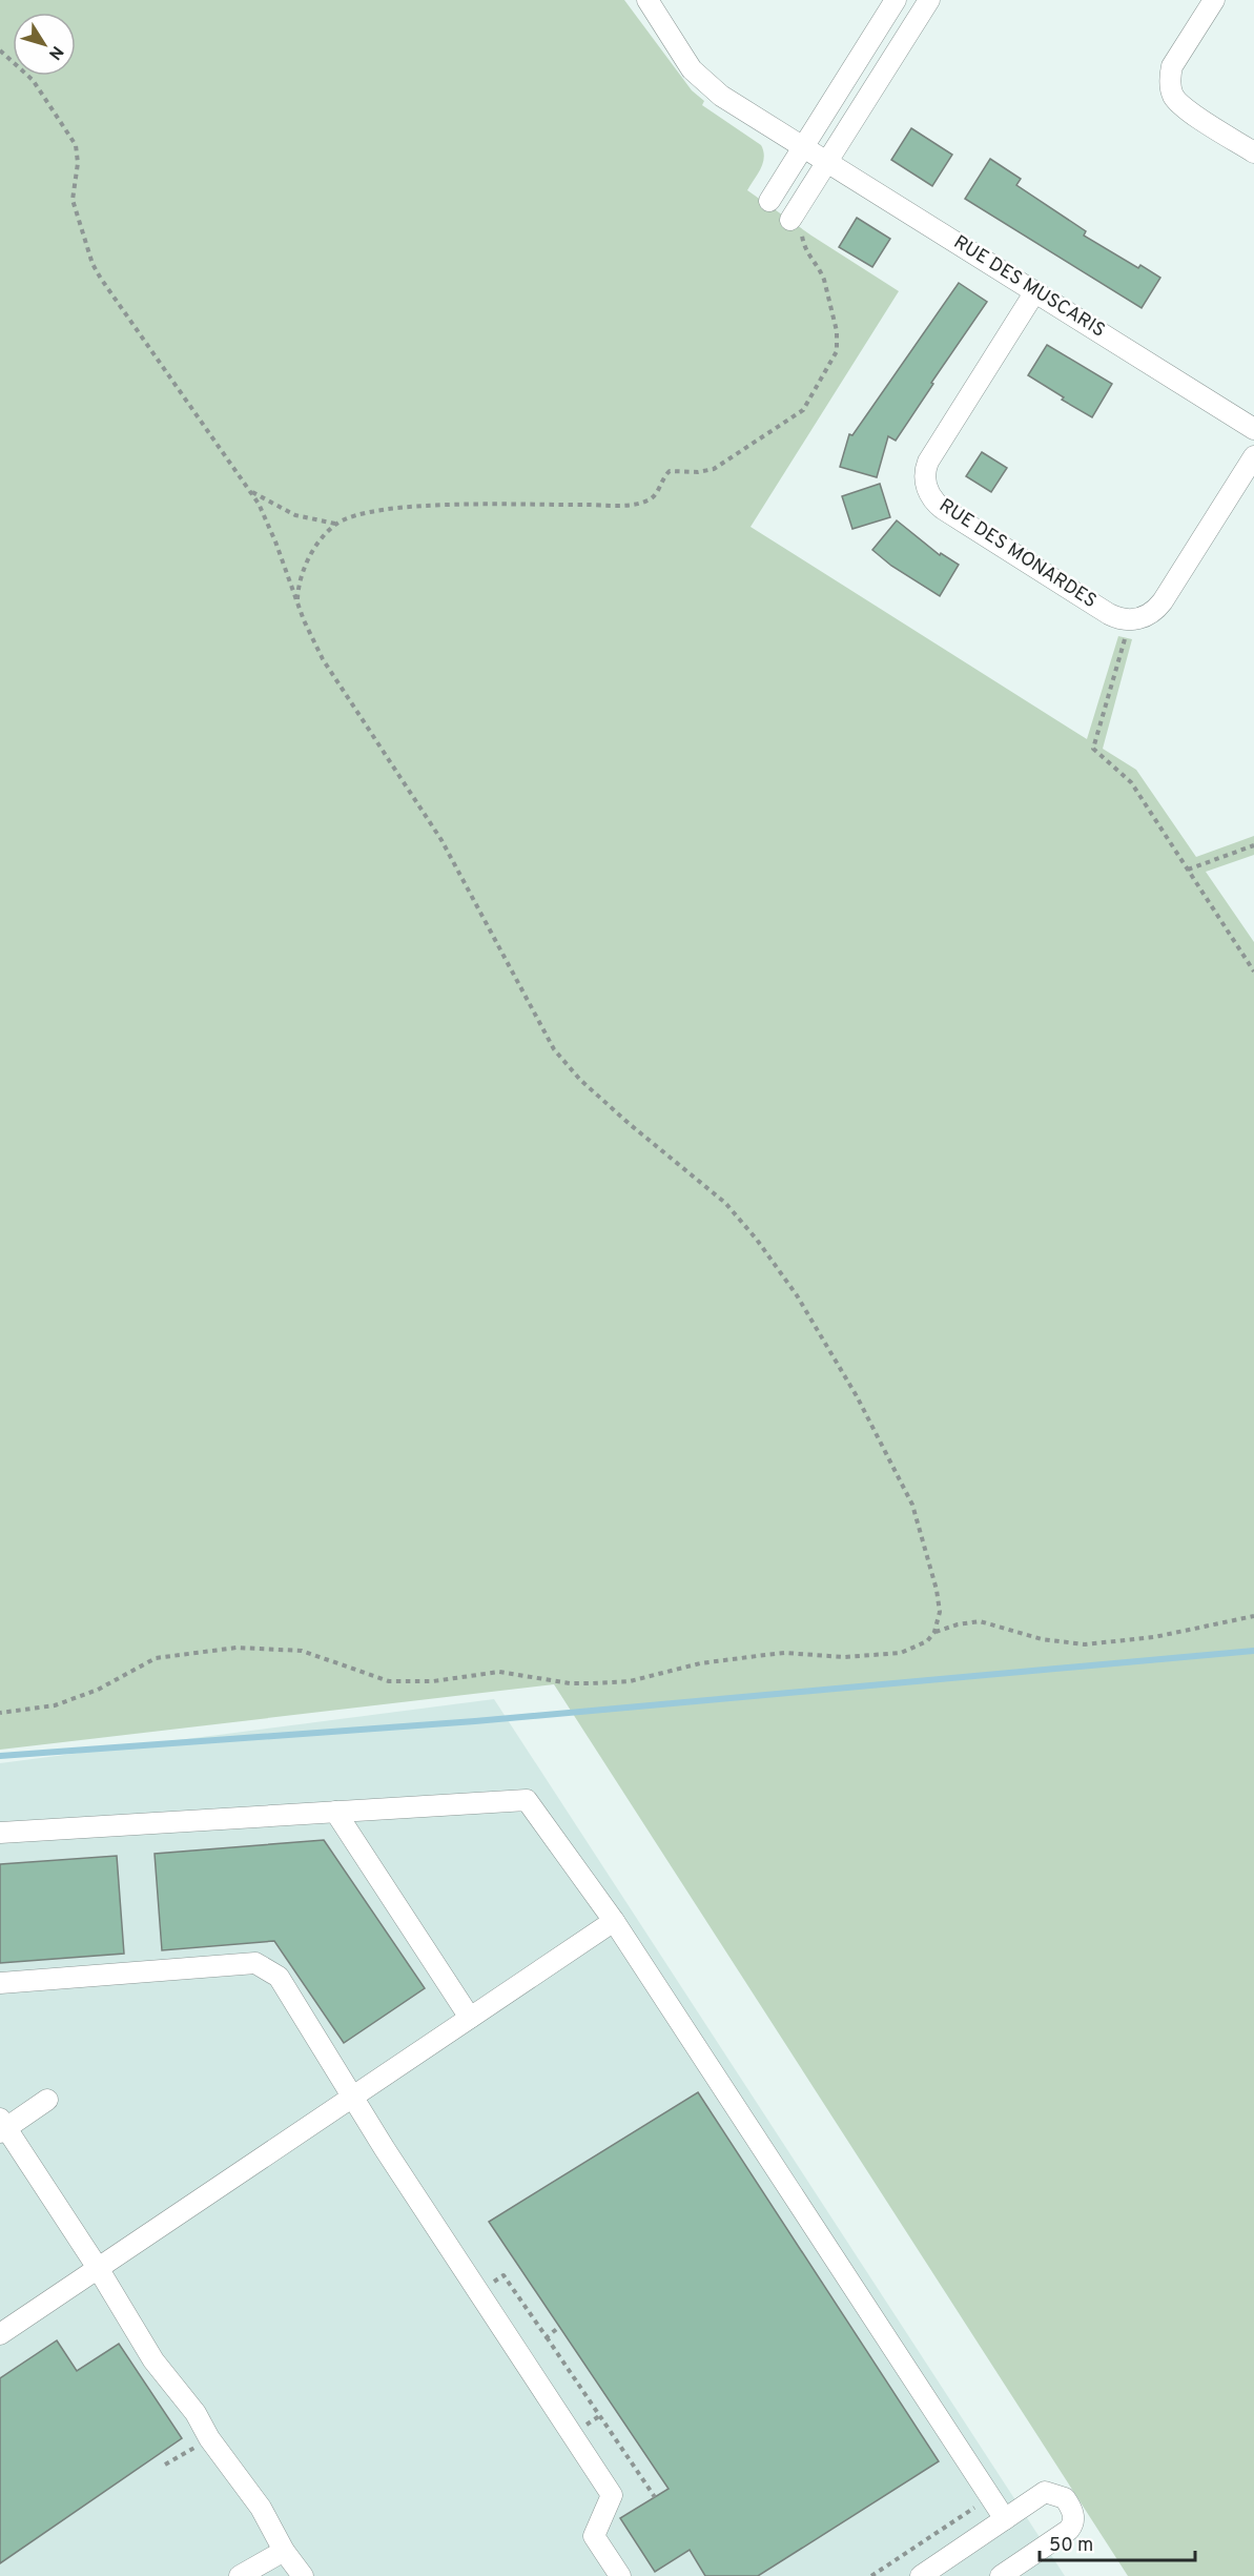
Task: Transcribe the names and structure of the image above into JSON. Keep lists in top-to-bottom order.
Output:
{
  "streets": {
    "street": ["RUE DES MUSCARIS", "RUE DES MONARDES"]
  },
  "crossings": [
    ["RUE DES MUSCARIS", "RUE DES MONARDES"]
  ],
  "scale_bar": "50 m",
  "north": "bottom right"
}
